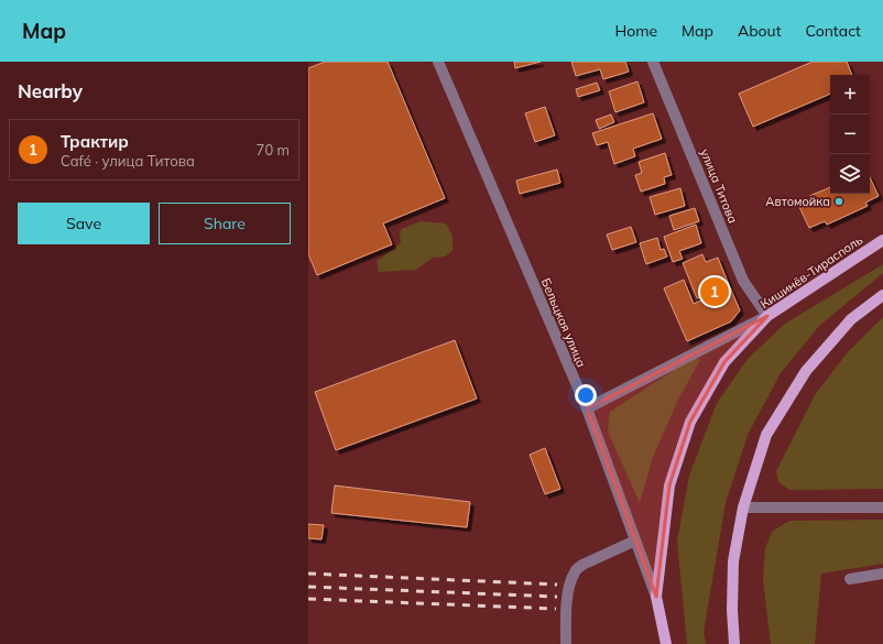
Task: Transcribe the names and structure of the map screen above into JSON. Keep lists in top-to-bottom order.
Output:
{
  "streets": {
    "main road": ["Кишинёв-Тирасполь"],
    "street": ["улица Титова", "Бельцкая улица"]
  },
  "crossings": [
    ["улица Титова", "Кишинёв-Тирасполь"],
    ["Кишинёв-Тирасполь", "Бельцкая улица"]
  ],
  "places": ["Автомойка"],
  "page": {
    "header": "Map",
    "nav": [
      "Home",
      "Map",
      "About",
      "Contact"
    ],
    "heading": "Nearby",
    "map_buttons": ["+", "−"],
    "list": [
      {
        "mark": "1",
        "name": "Трактир",
        "note": "Café · улица Титова",
        "value": "70 m"
      }
    ],
    "buttons": ["Save", "Share"],
    "pins": "1"
  }
}
